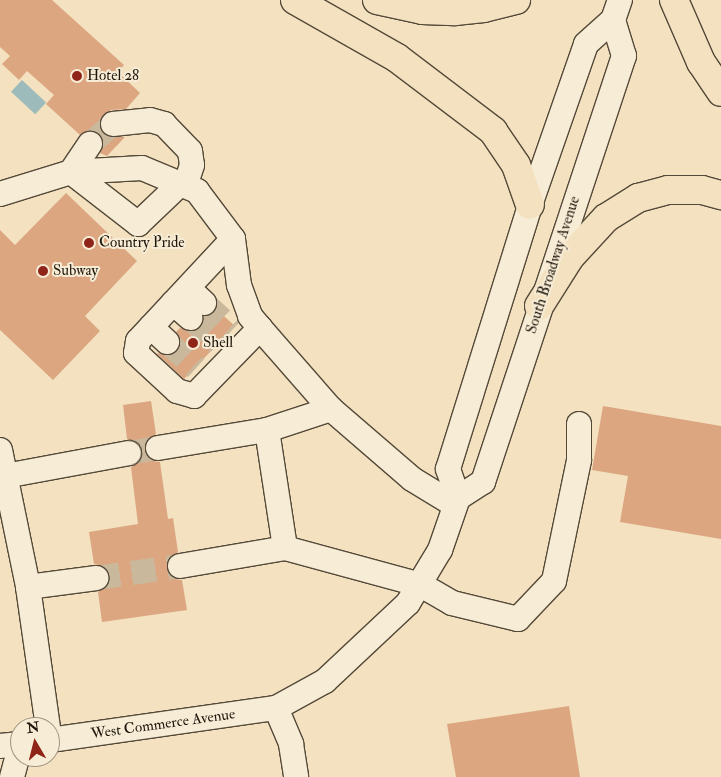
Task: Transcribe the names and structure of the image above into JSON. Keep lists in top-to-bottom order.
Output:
{
  "streets": {
    "street": ["South Broadway Avenue", "West Commerce Avenue"]
  },
  "places": [
    "Hotel 28",
    "Country Pride",
    "Subway",
    "Shell"
  ],
  "north": "top"
}
